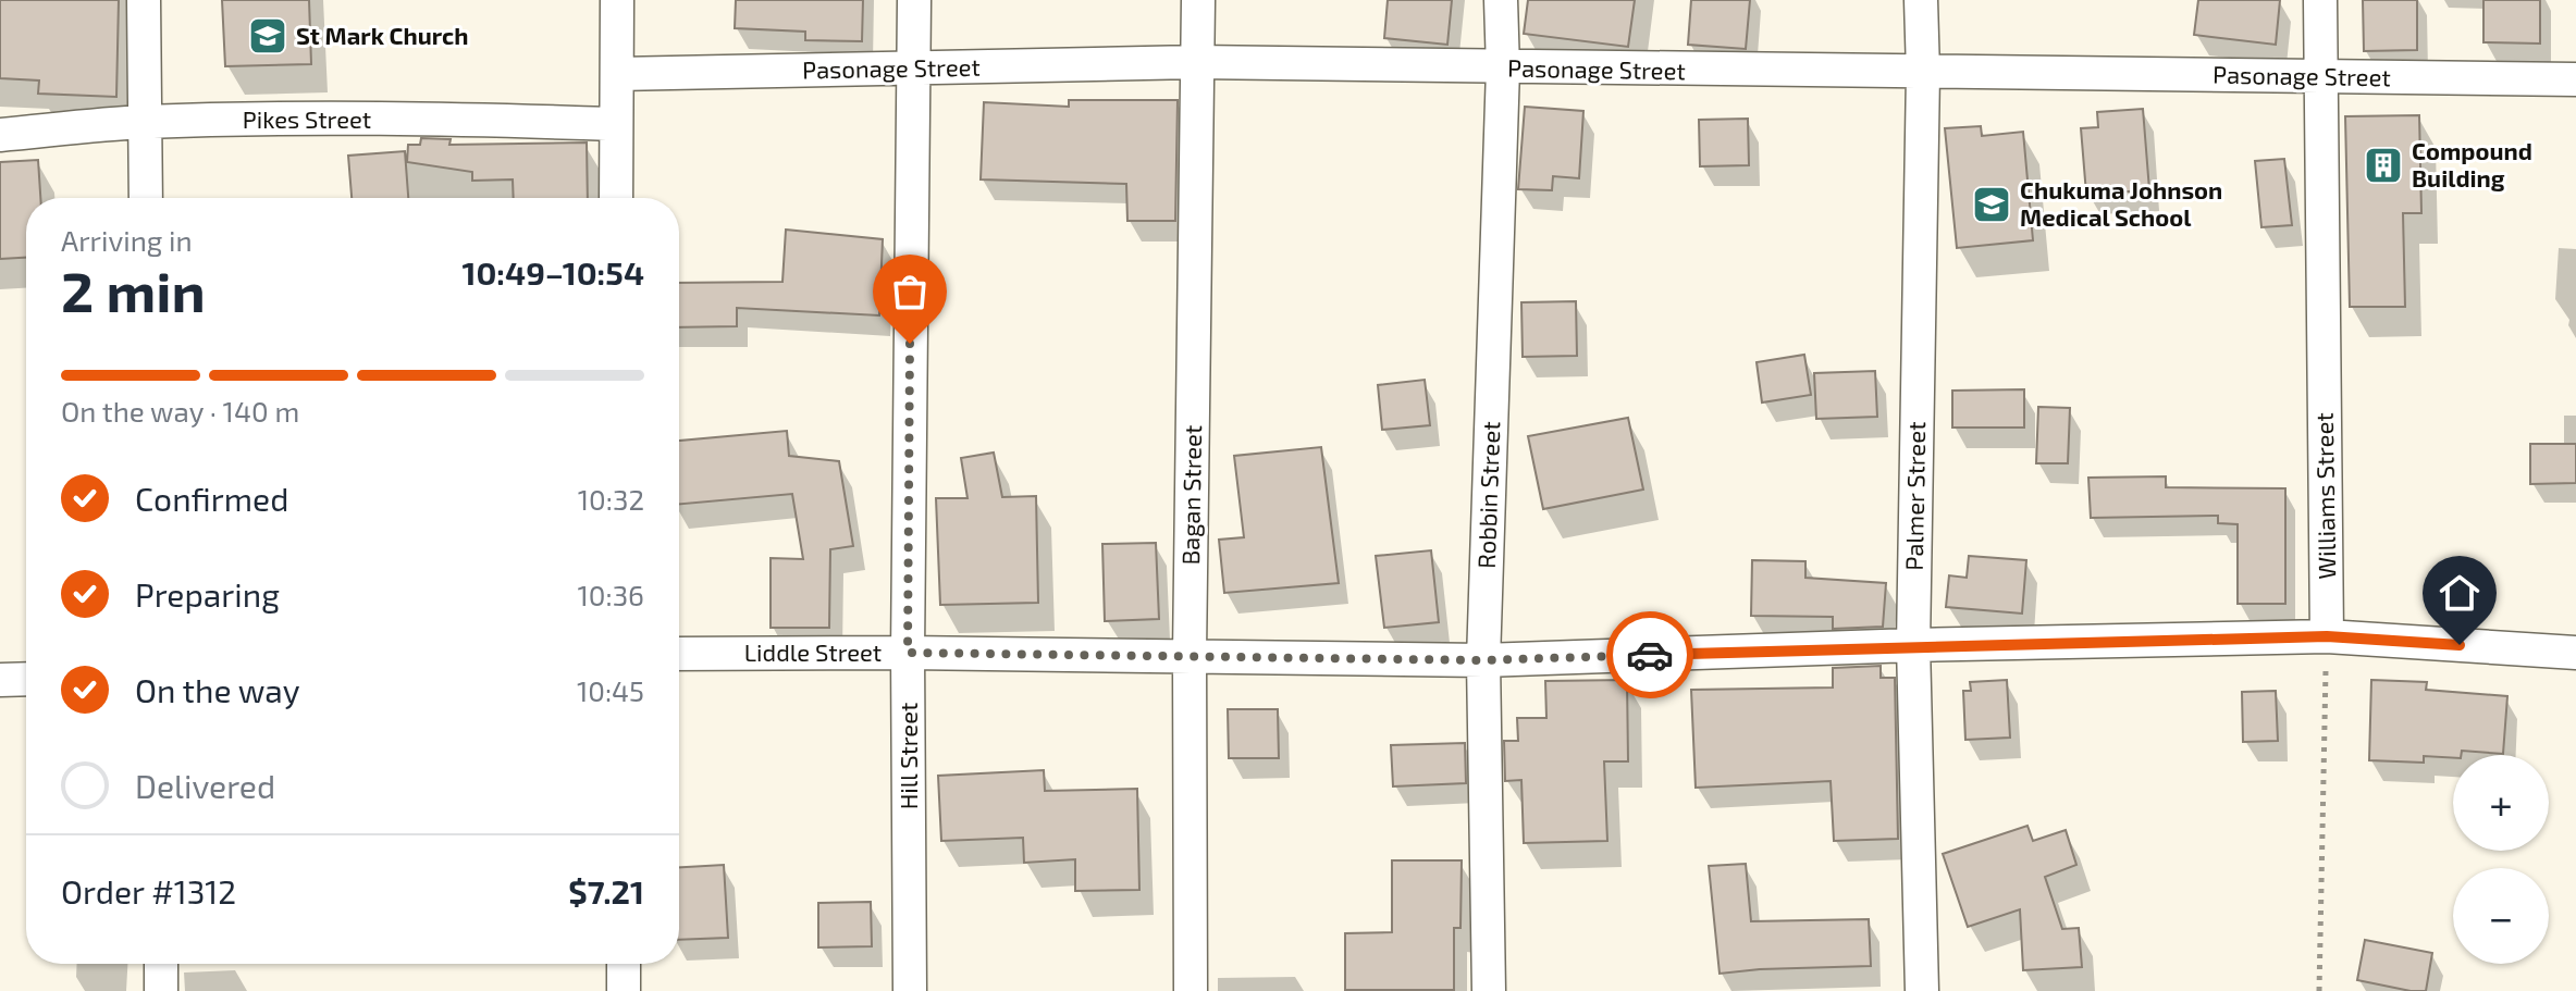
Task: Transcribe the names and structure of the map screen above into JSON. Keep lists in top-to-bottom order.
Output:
{
  "streets": {
    "street": [
      "Pasonage Street",
      "Pikes Street",
      "Bagan Street",
      "Robbin Street",
      "Palmer Street",
      "Williams Street",
      "Liddle Street",
      "Hill Street"
    ]
  },
  "crossings": [
    ["Pasonage Street", "Bagan Street"],
    ["Pasonage Street", "Robbin Street"],
    ["Pasonage Street", "Palmer Street"],
    ["Pasonage Street", "Williams Street"],
    ["Pasonage Street", "Hill Street"],
    ["Bagan Street", "Liddle Street"],
    ["Robbin Street", "Liddle Street"],
    ["Palmer Street", "Liddle Street"],
    ["Williams Street", "Liddle Street"],
    ["Liddle Street", "Hill Street"]
  ],
  "places": {
    "school or university": ["St Mark Church", "Chukuma Johnson Medical School"],
    "building": ["Compound Building"]
  },
  "page": {
    "heading": ["2 min", "Arriving in", "10:49–10:54"],
    "panel": ["Order #1312", "$7.21"],
    "bar": "On the way · 140 m",
    "list": [
      ["Confirmed", "10:32"],
      ["Preparing", "10:36"],
      ["On the way", "10:45"],
      "Delivered"
    ],
    "map_buttons": ["+", "−"]
  }
}
